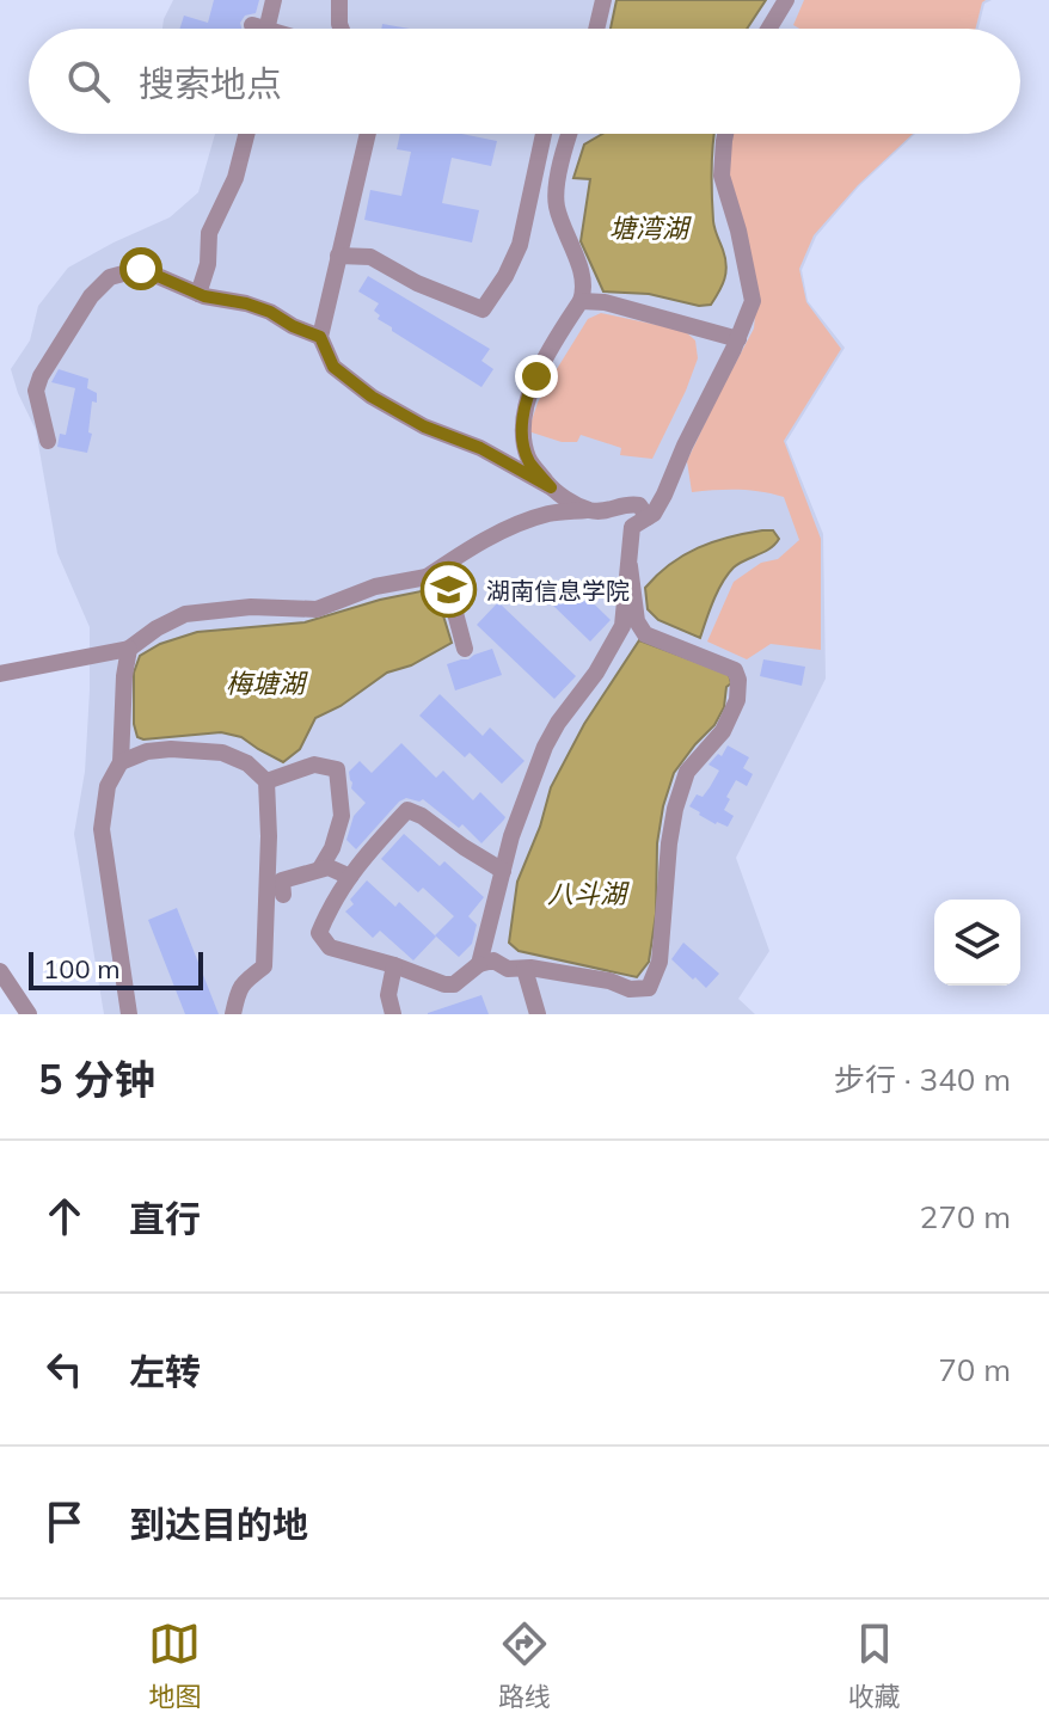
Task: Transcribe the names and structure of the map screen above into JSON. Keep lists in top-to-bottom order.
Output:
{
  "water": ["塘湾湖", "梅塘湖", "八斗湖"],
  "places": {
    "school or university": ["湖南信息学院"]
  },
  "scale_bar": "100 m",
  "page": {
    "search": "搜索地点",
    "scale": "100 m",
    "heading": ["5 分钟", "步行 · 340 m"],
    "list": [
      ["直行", "270 m"],
      ["左转", "70 m"],
      "到达目的地"
    ],
    "nav": ["地图", "路线", "收藏"]
  }
}
